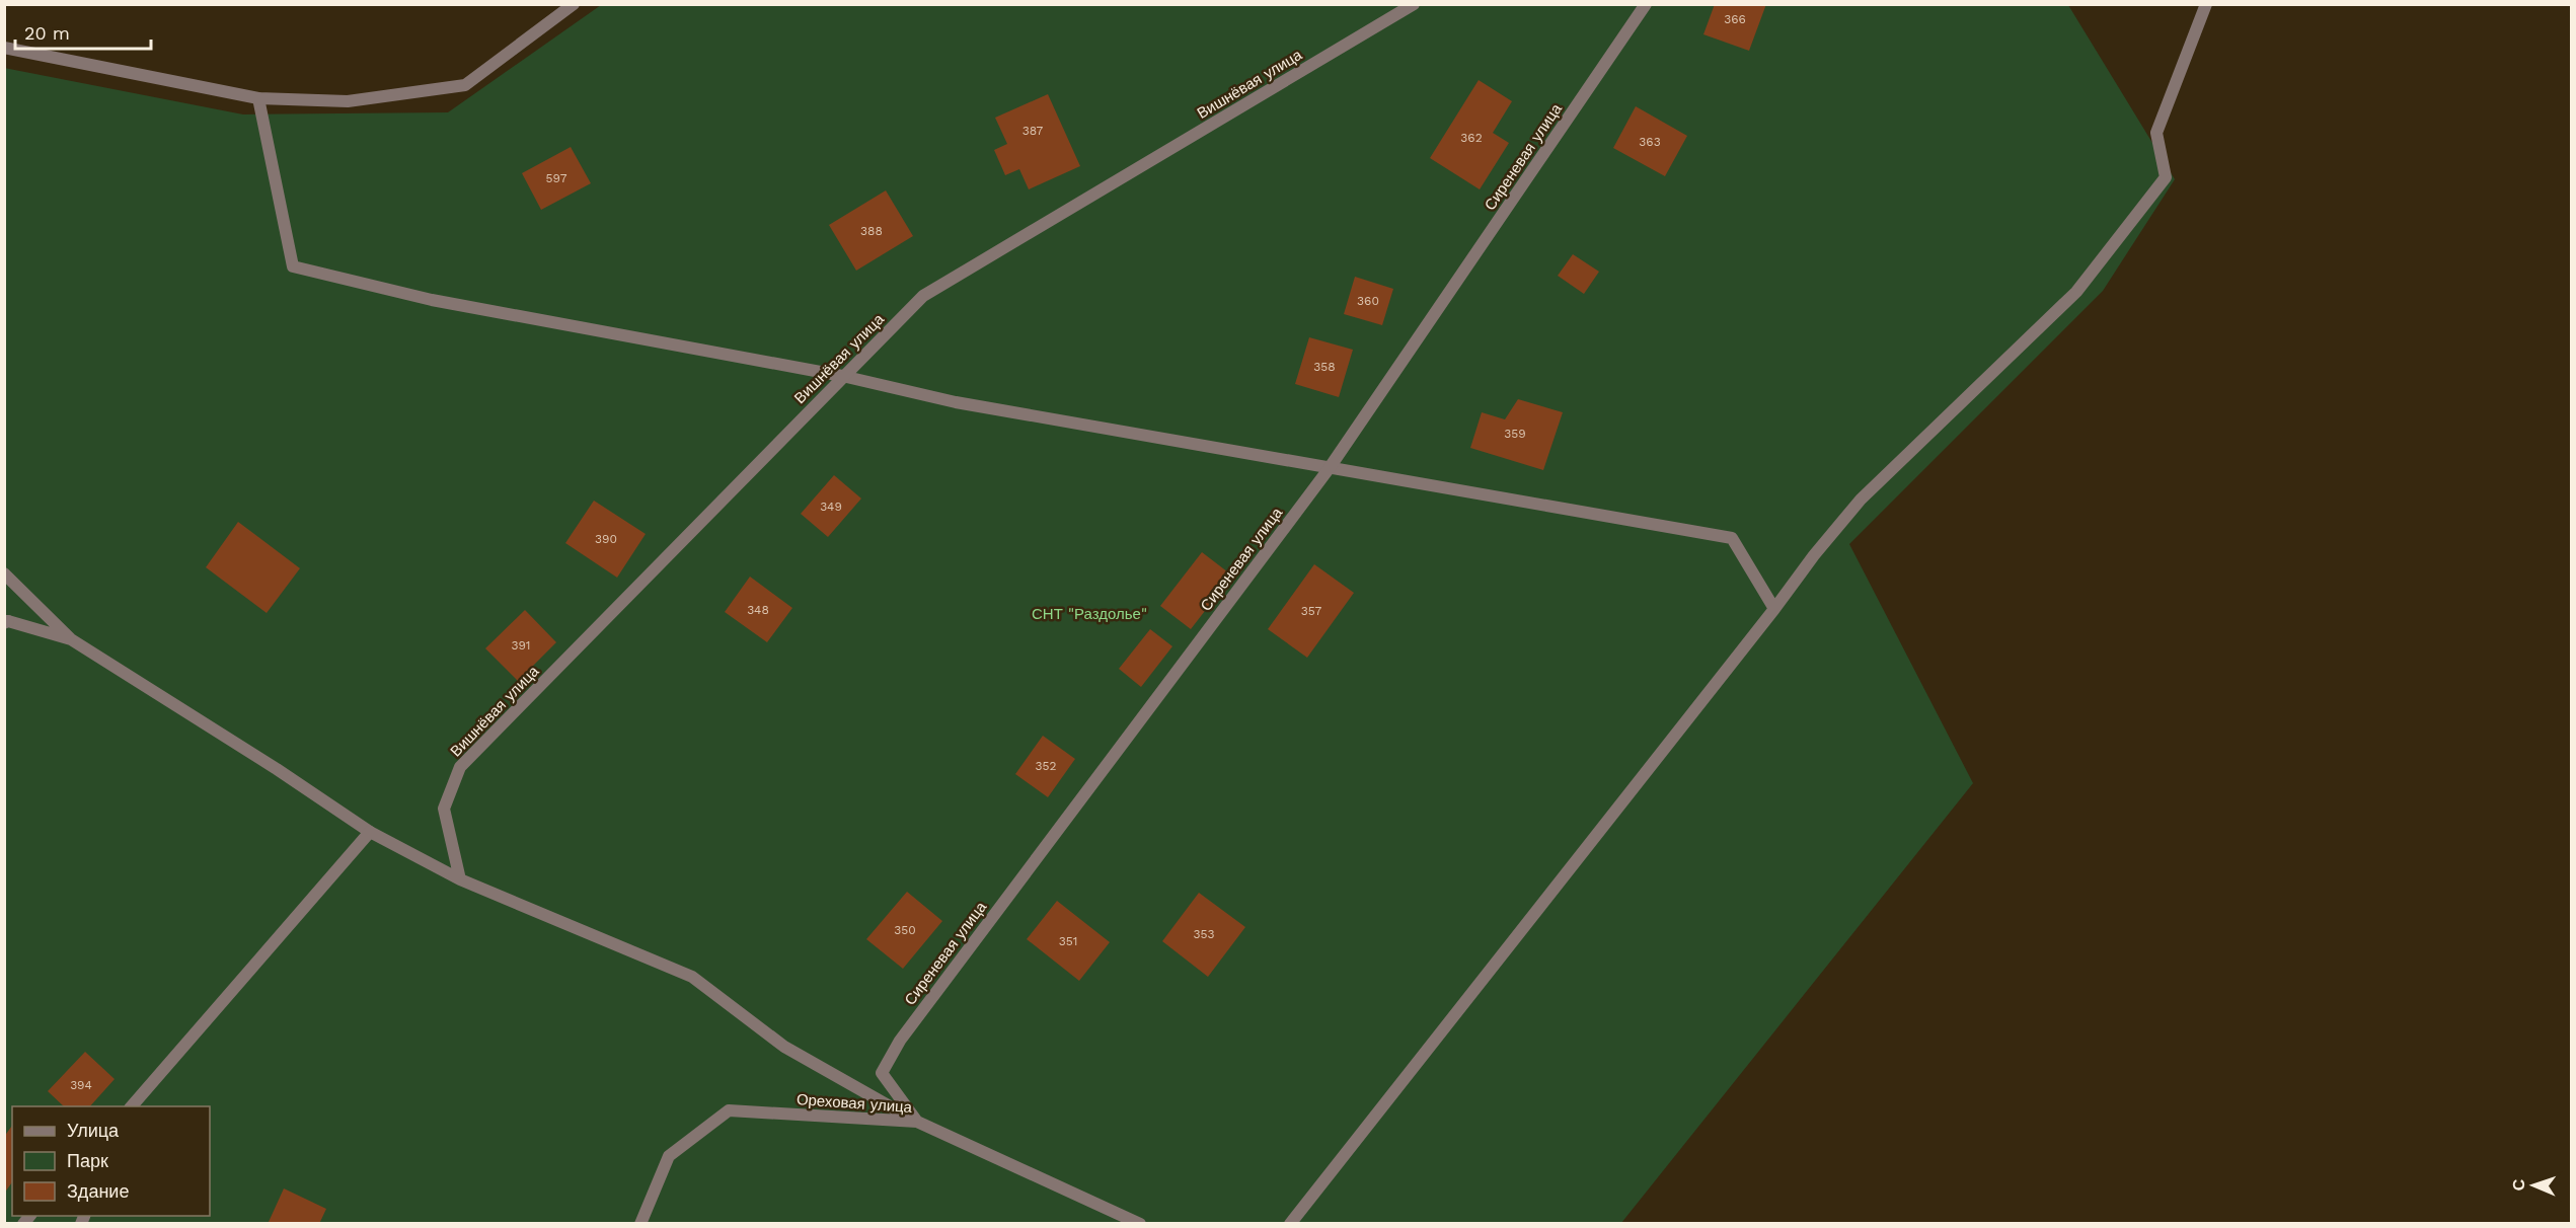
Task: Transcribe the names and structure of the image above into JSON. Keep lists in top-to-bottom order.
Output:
{
  "streets": {
    "street": ["Вишнёвая улица", "Сиреневая улица", "Ореховая улица"]
  },
  "crossings": [
    ["Сиреневая улица", "Ореховая улица"]
  ],
  "parks": ["СНТ \"Раздолье\""],
  "house_numbers": [
    "366",
    "387",
    "362",
    "363",
    "597",
    "388",
    "360",
    "358",
    "359",
    "349",
    "390",
    "348",
    "357",
    "391",
    "352",
    "350",
    "353",
    "351",
    "394"
  ],
  "legend": ["Улица", "Парк", "Здание"],
  "scale_bar": "20 m",
  "north": "left"
}
